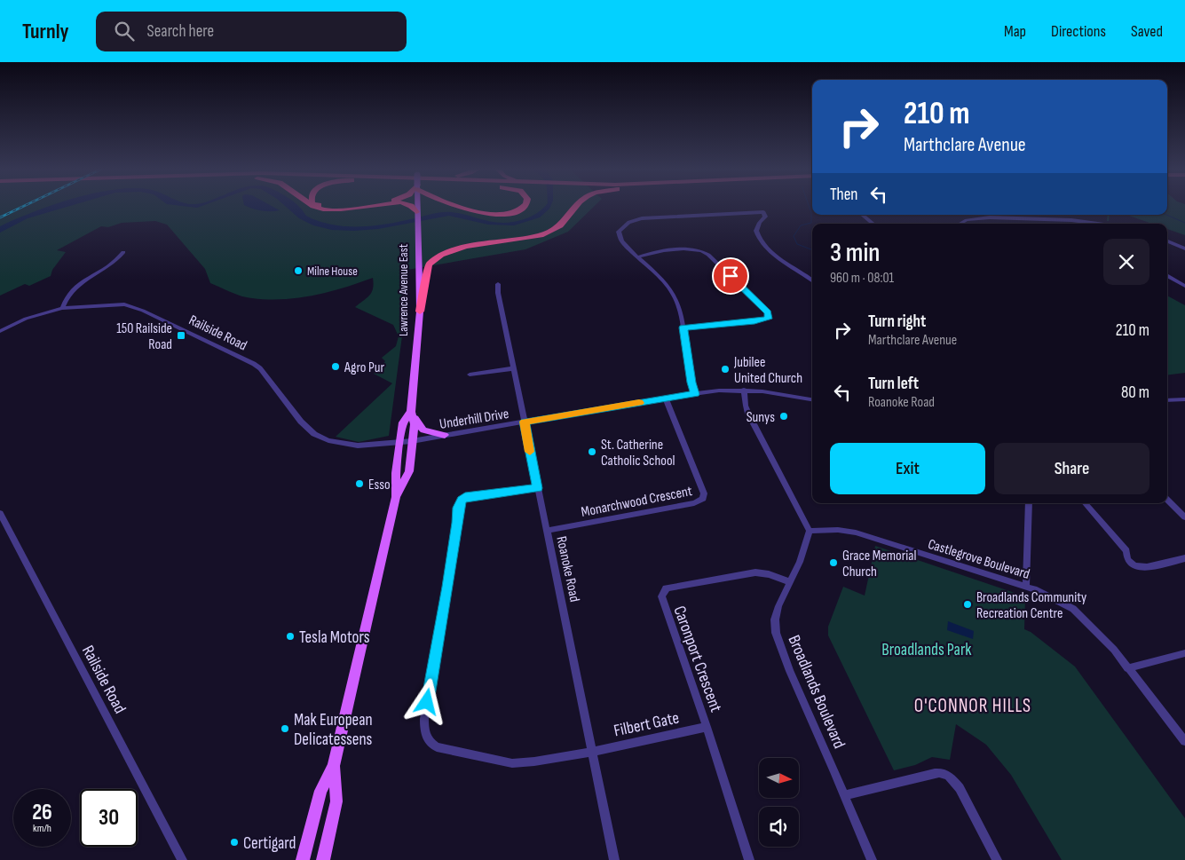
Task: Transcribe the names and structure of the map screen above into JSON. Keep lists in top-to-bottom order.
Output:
{
  "streets": {
    "main road": ["Lawrence Avenue East"],
    "street": [
      "Railside Road",
      "Underhill Drive",
      "Monarchwood Crescent",
      "Castlegrove Boulevard",
      "Roanoke Road",
      "Caronport Crescent",
      "Broadlands Boulevard",
      "Filbert Gate"
    ]
  },
  "crossings": [
    ["Lawrence Avenue East", "Railside Road"],
    ["Lawrence Avenue East", "Underhill Drive"],
    ["Railside Road", "Underhill Drive"],
    ["Underhill Drive", "Monarchwood Crescent"],
    ["Underhill Drive", "Roanoke Road"],
    ["Monarchwood Crescent", "Roanoke Road"],
    ["Castlegrove Boulevard", "Broadlands Boulevard"],
    ["Roanoke Road", "Filbert Gate"],
    ["Caronport Crescent", "Broadlands Boulevard"],
    ["Caronport Crescent", "Filbert Gate"]
  ],
  "districts": ["O'CONNOR HILLS"],
  "parks": ["Broadlands Park"],
  "places": {
    "other": [
      "Milne House",
      "Agro Pur",
      "Jubilee United Church",
      "Sunys",
      "St. Catherine Catholic School",
      "Esso",
      "Grace Memorial Church",
      "Broadlands Community Recreation Centre",
      "Tesla Motors",
      "Mak European Delicatessens",
      "Certigard"
    ],
    "transit": ["150 Railside Road"]
  },
  "north": "right",
  "page": {
    "header": "Turnly",
    "search": "Search here",
    "nav": ["Map", "Directions", "Saved"],
    "turn": ["210 m", "Marthclare Avenue"],
    "then": "Then",
    "heading": ["3 min", "960 m · 08:01"],
    "list": [
      {
        "name": "Turn right",
        "note": "Marthclare Avenue",
        "value": "210 m"
      },
      {
        "name": "Turn left",
        "note": "Roanoke Road",
        "value": "80 m"
      }
    ],
    "buttons": ["Exit", "Share"],
    "speed": "26 km/h",
    "limit": "30"
  }
}
